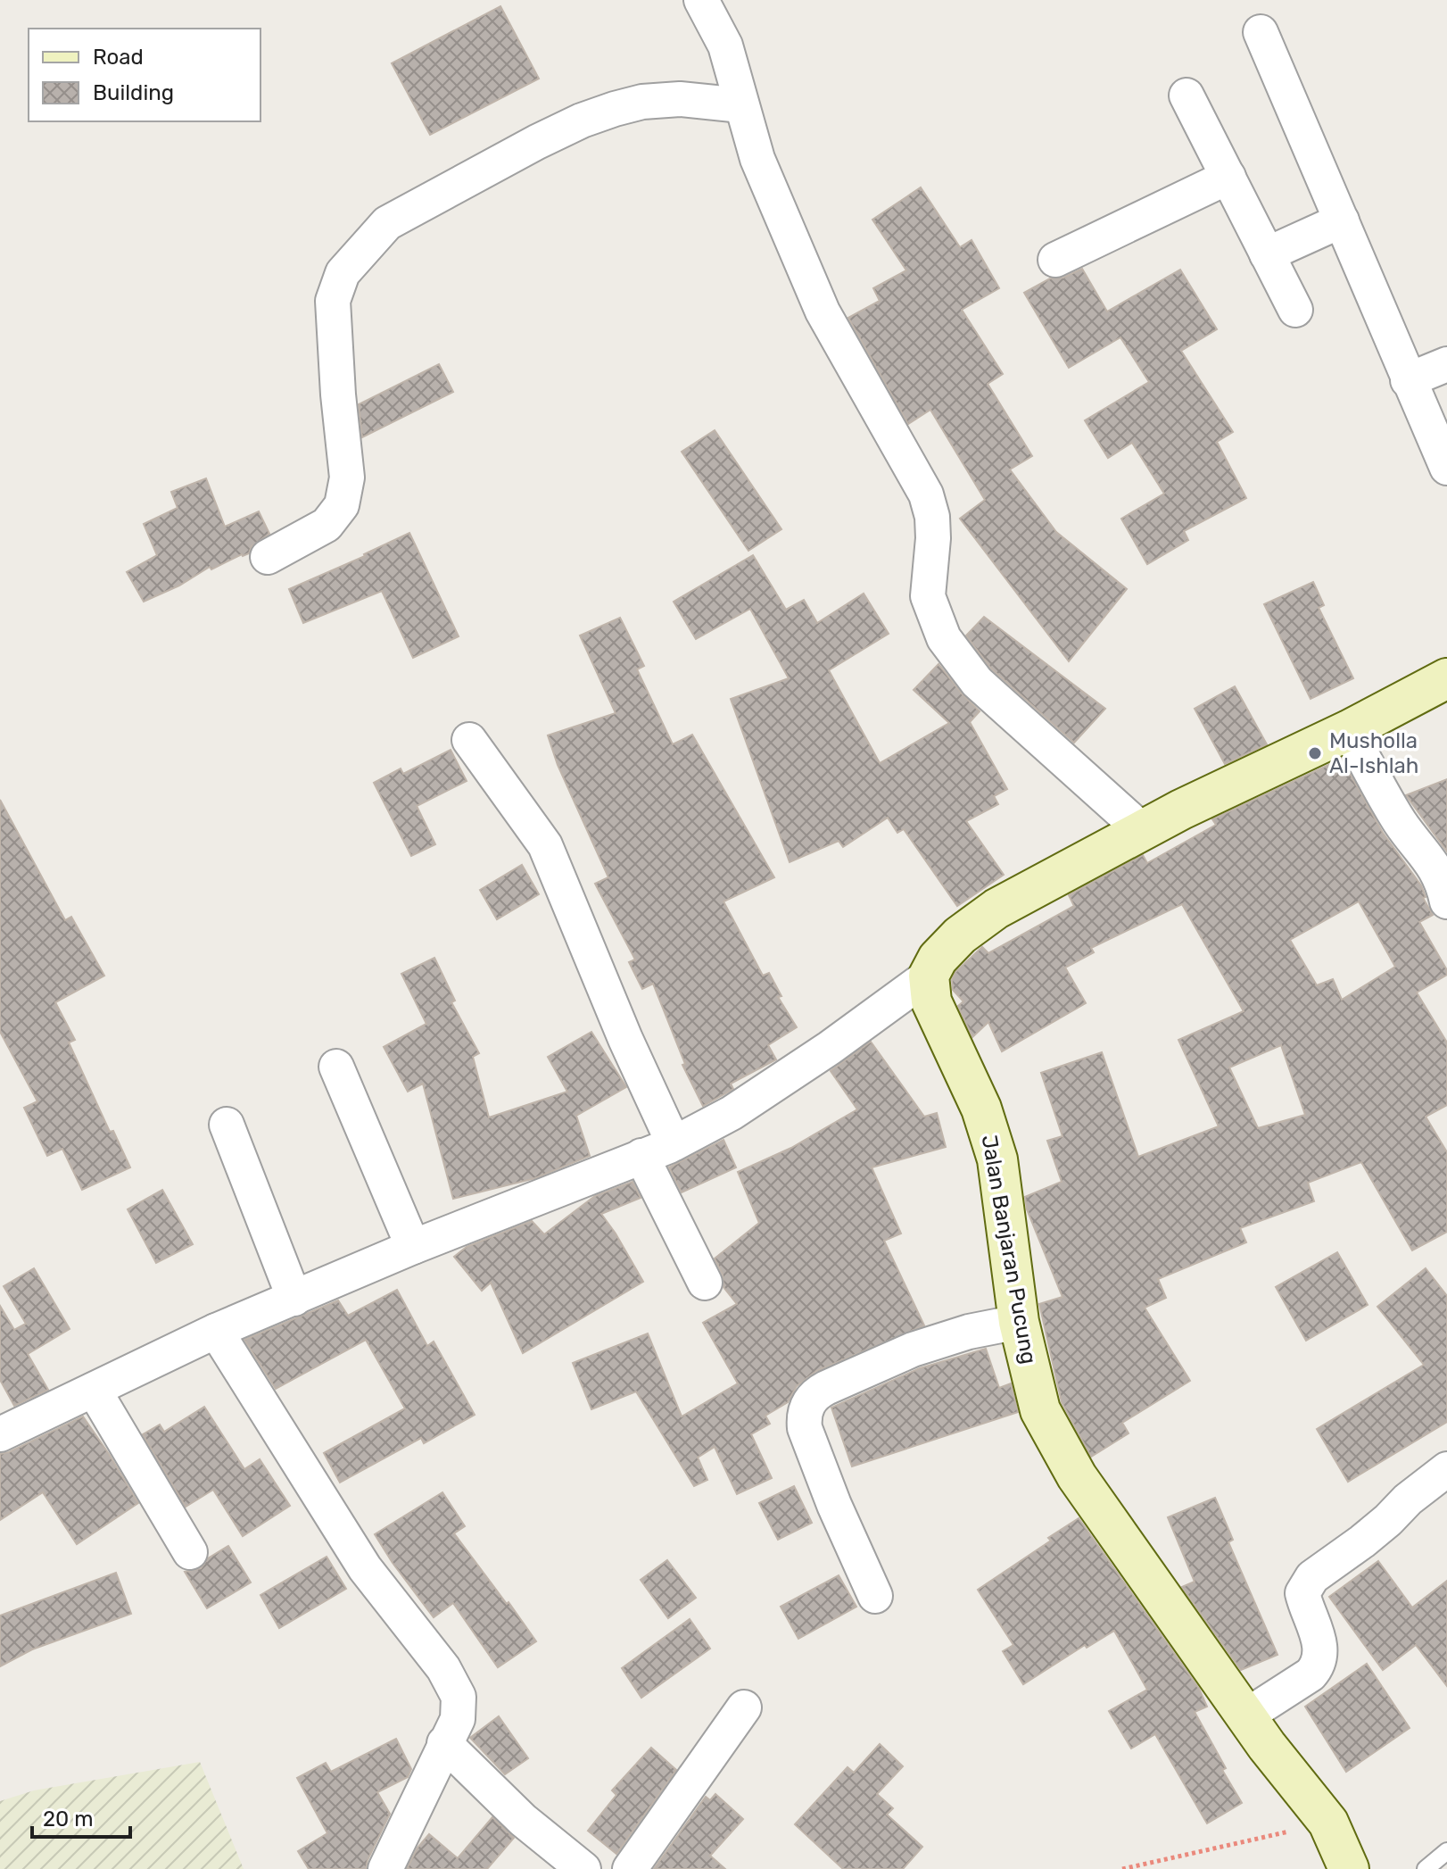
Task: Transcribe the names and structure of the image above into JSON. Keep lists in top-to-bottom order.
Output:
{
  "streets": {
    "street": ["Jalan Banjaran Pucung"]
  },
  "places": ["Musholla Al-Ishlah"],
  "legend": ["Road", "Building"],
  "scale_bar": "20 m"
}
